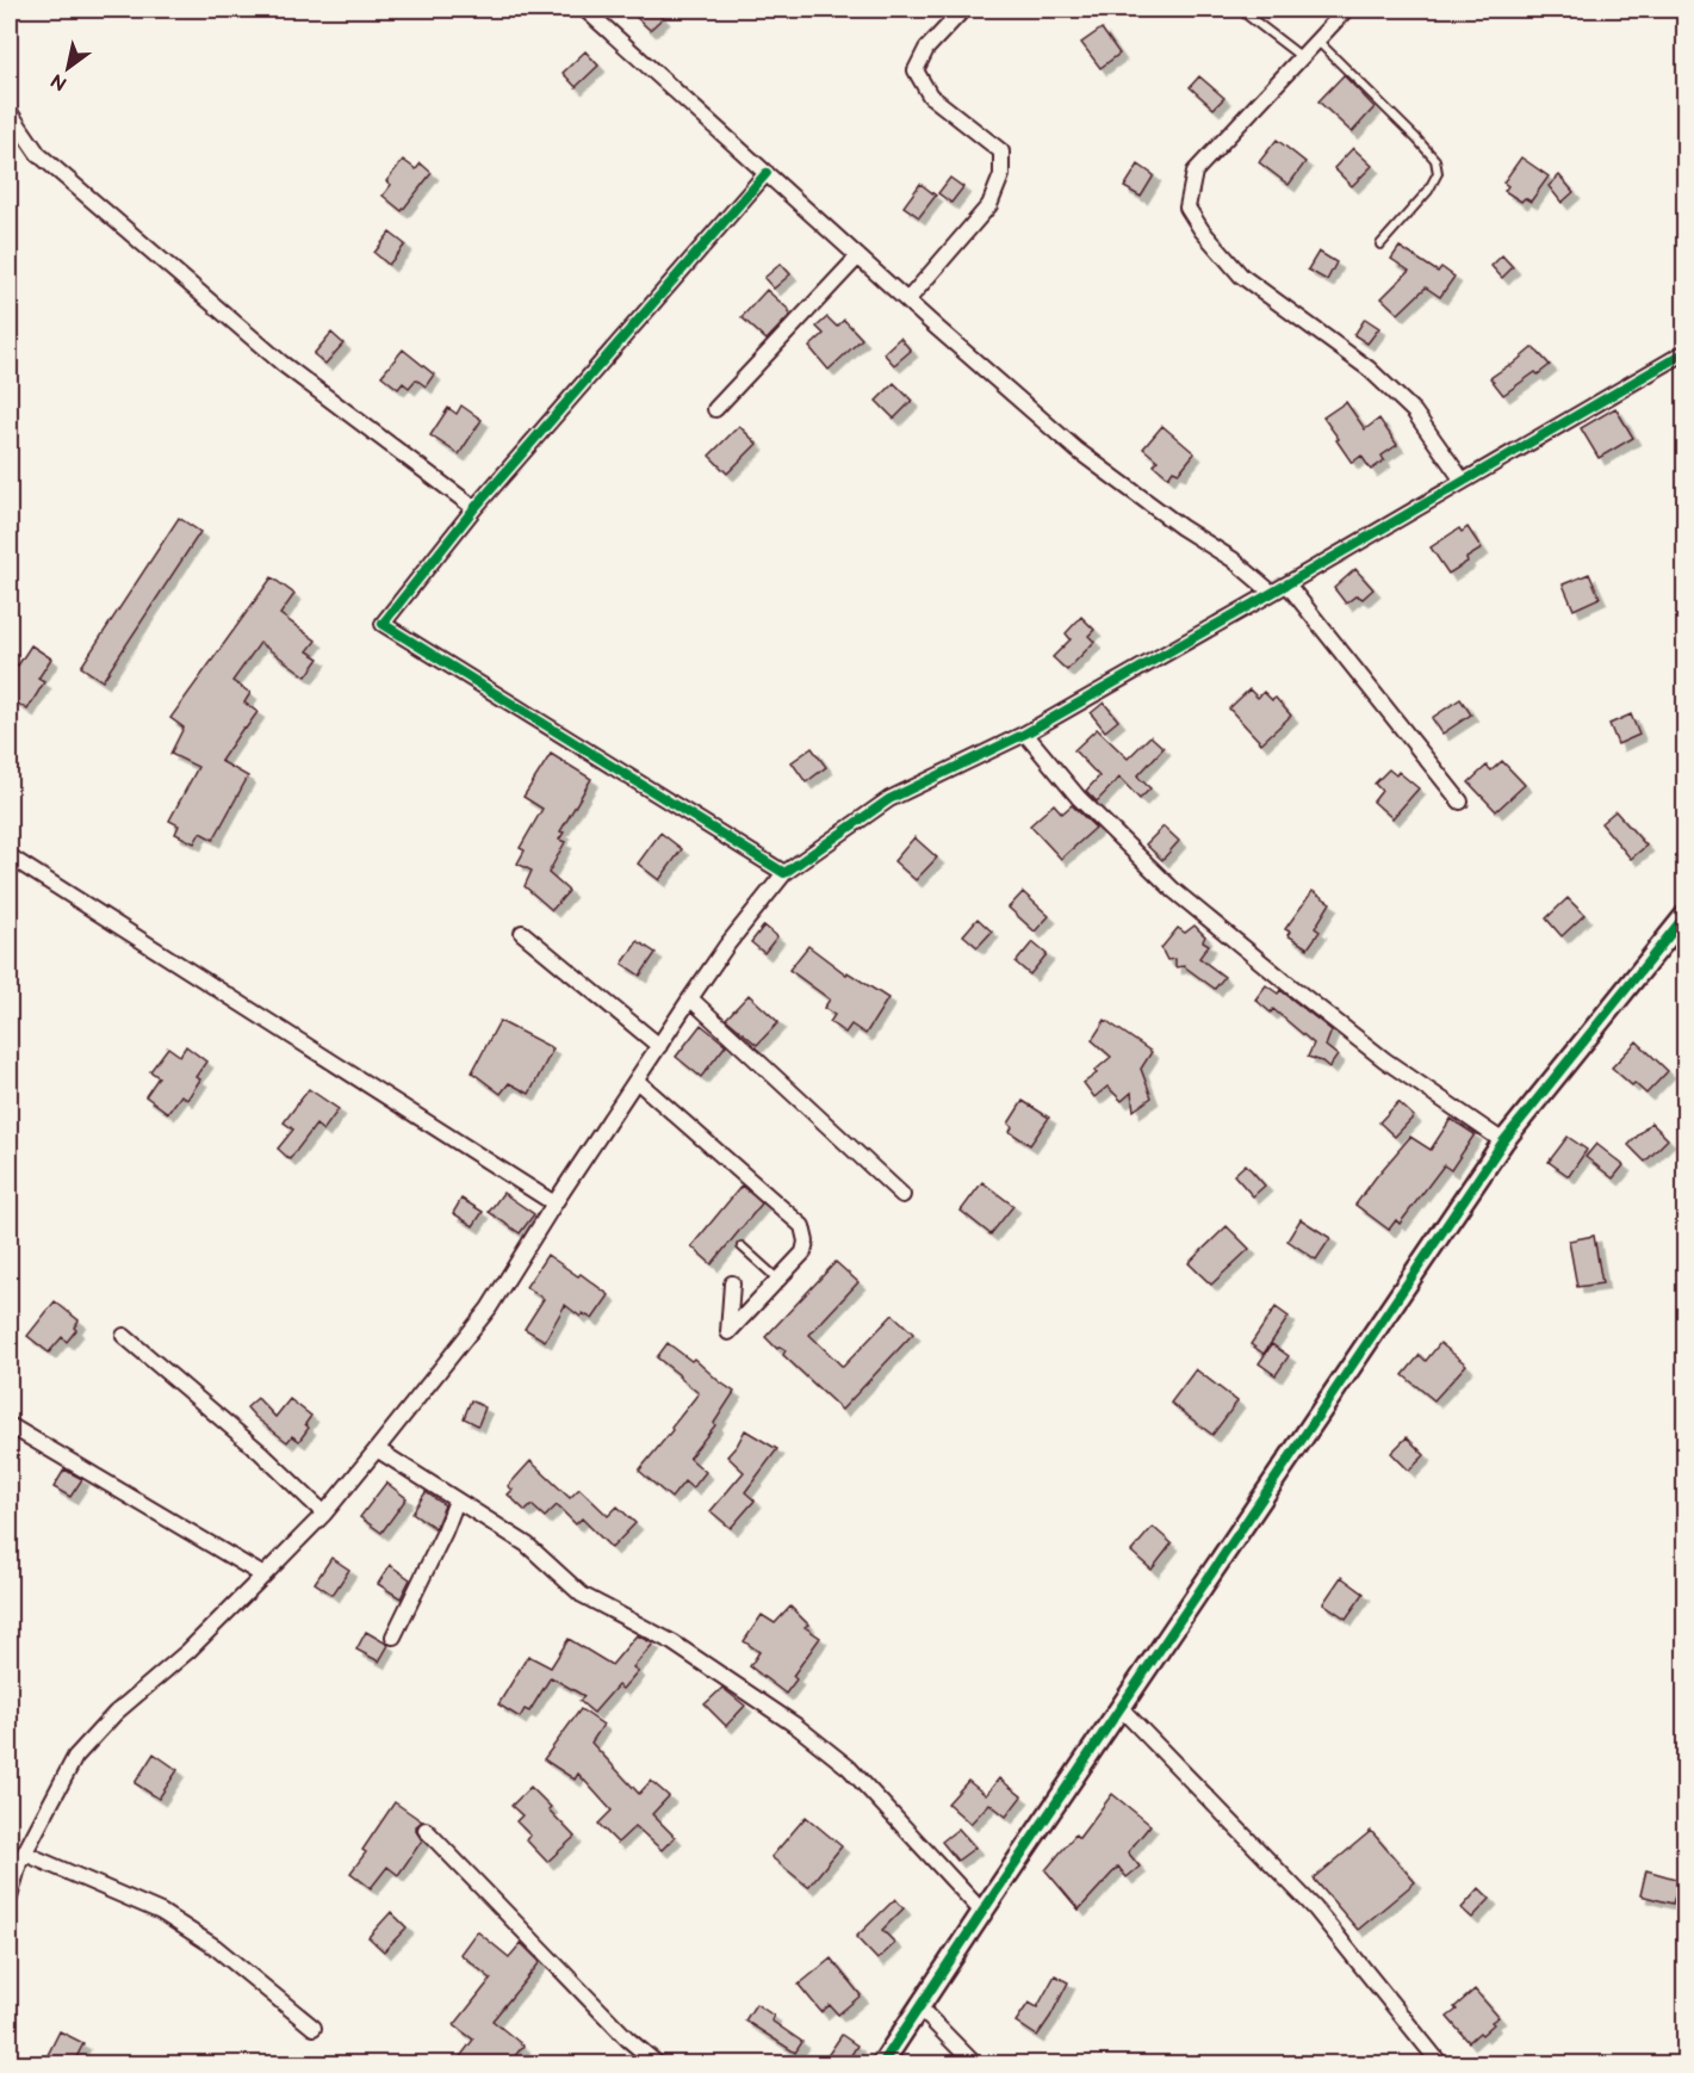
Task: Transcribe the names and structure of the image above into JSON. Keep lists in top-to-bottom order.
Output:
{
  "north": "bottom left"
}
